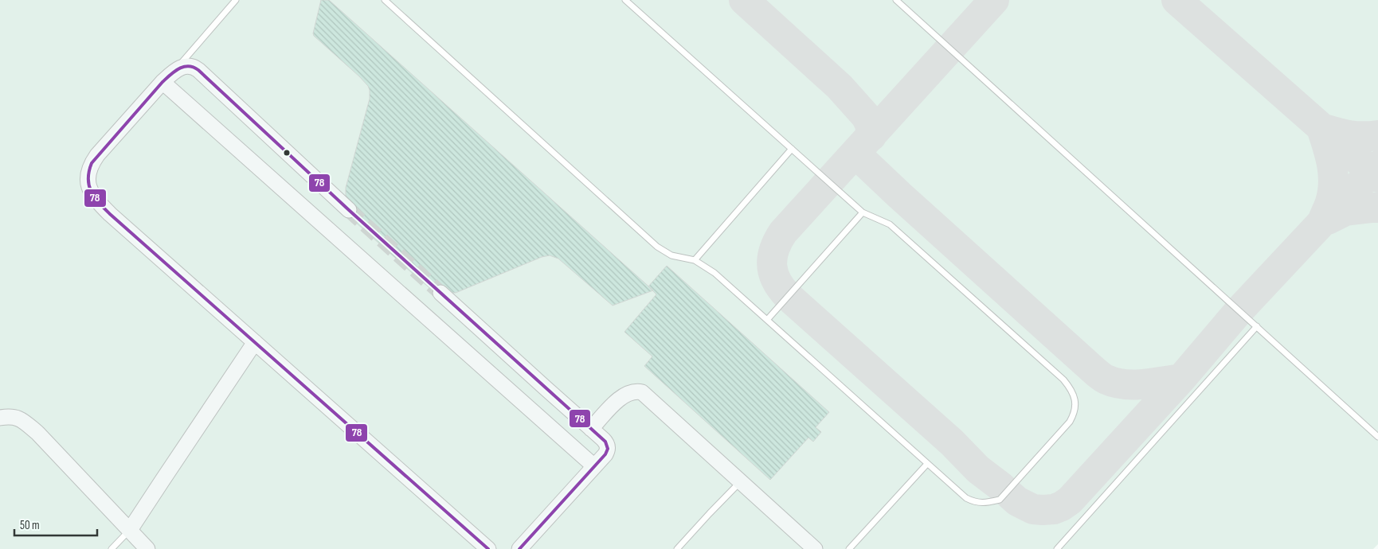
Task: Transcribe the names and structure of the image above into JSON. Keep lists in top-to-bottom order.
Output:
{
  "lines": ["transit line 78"],
  "scale_bar": "50 m"
}
